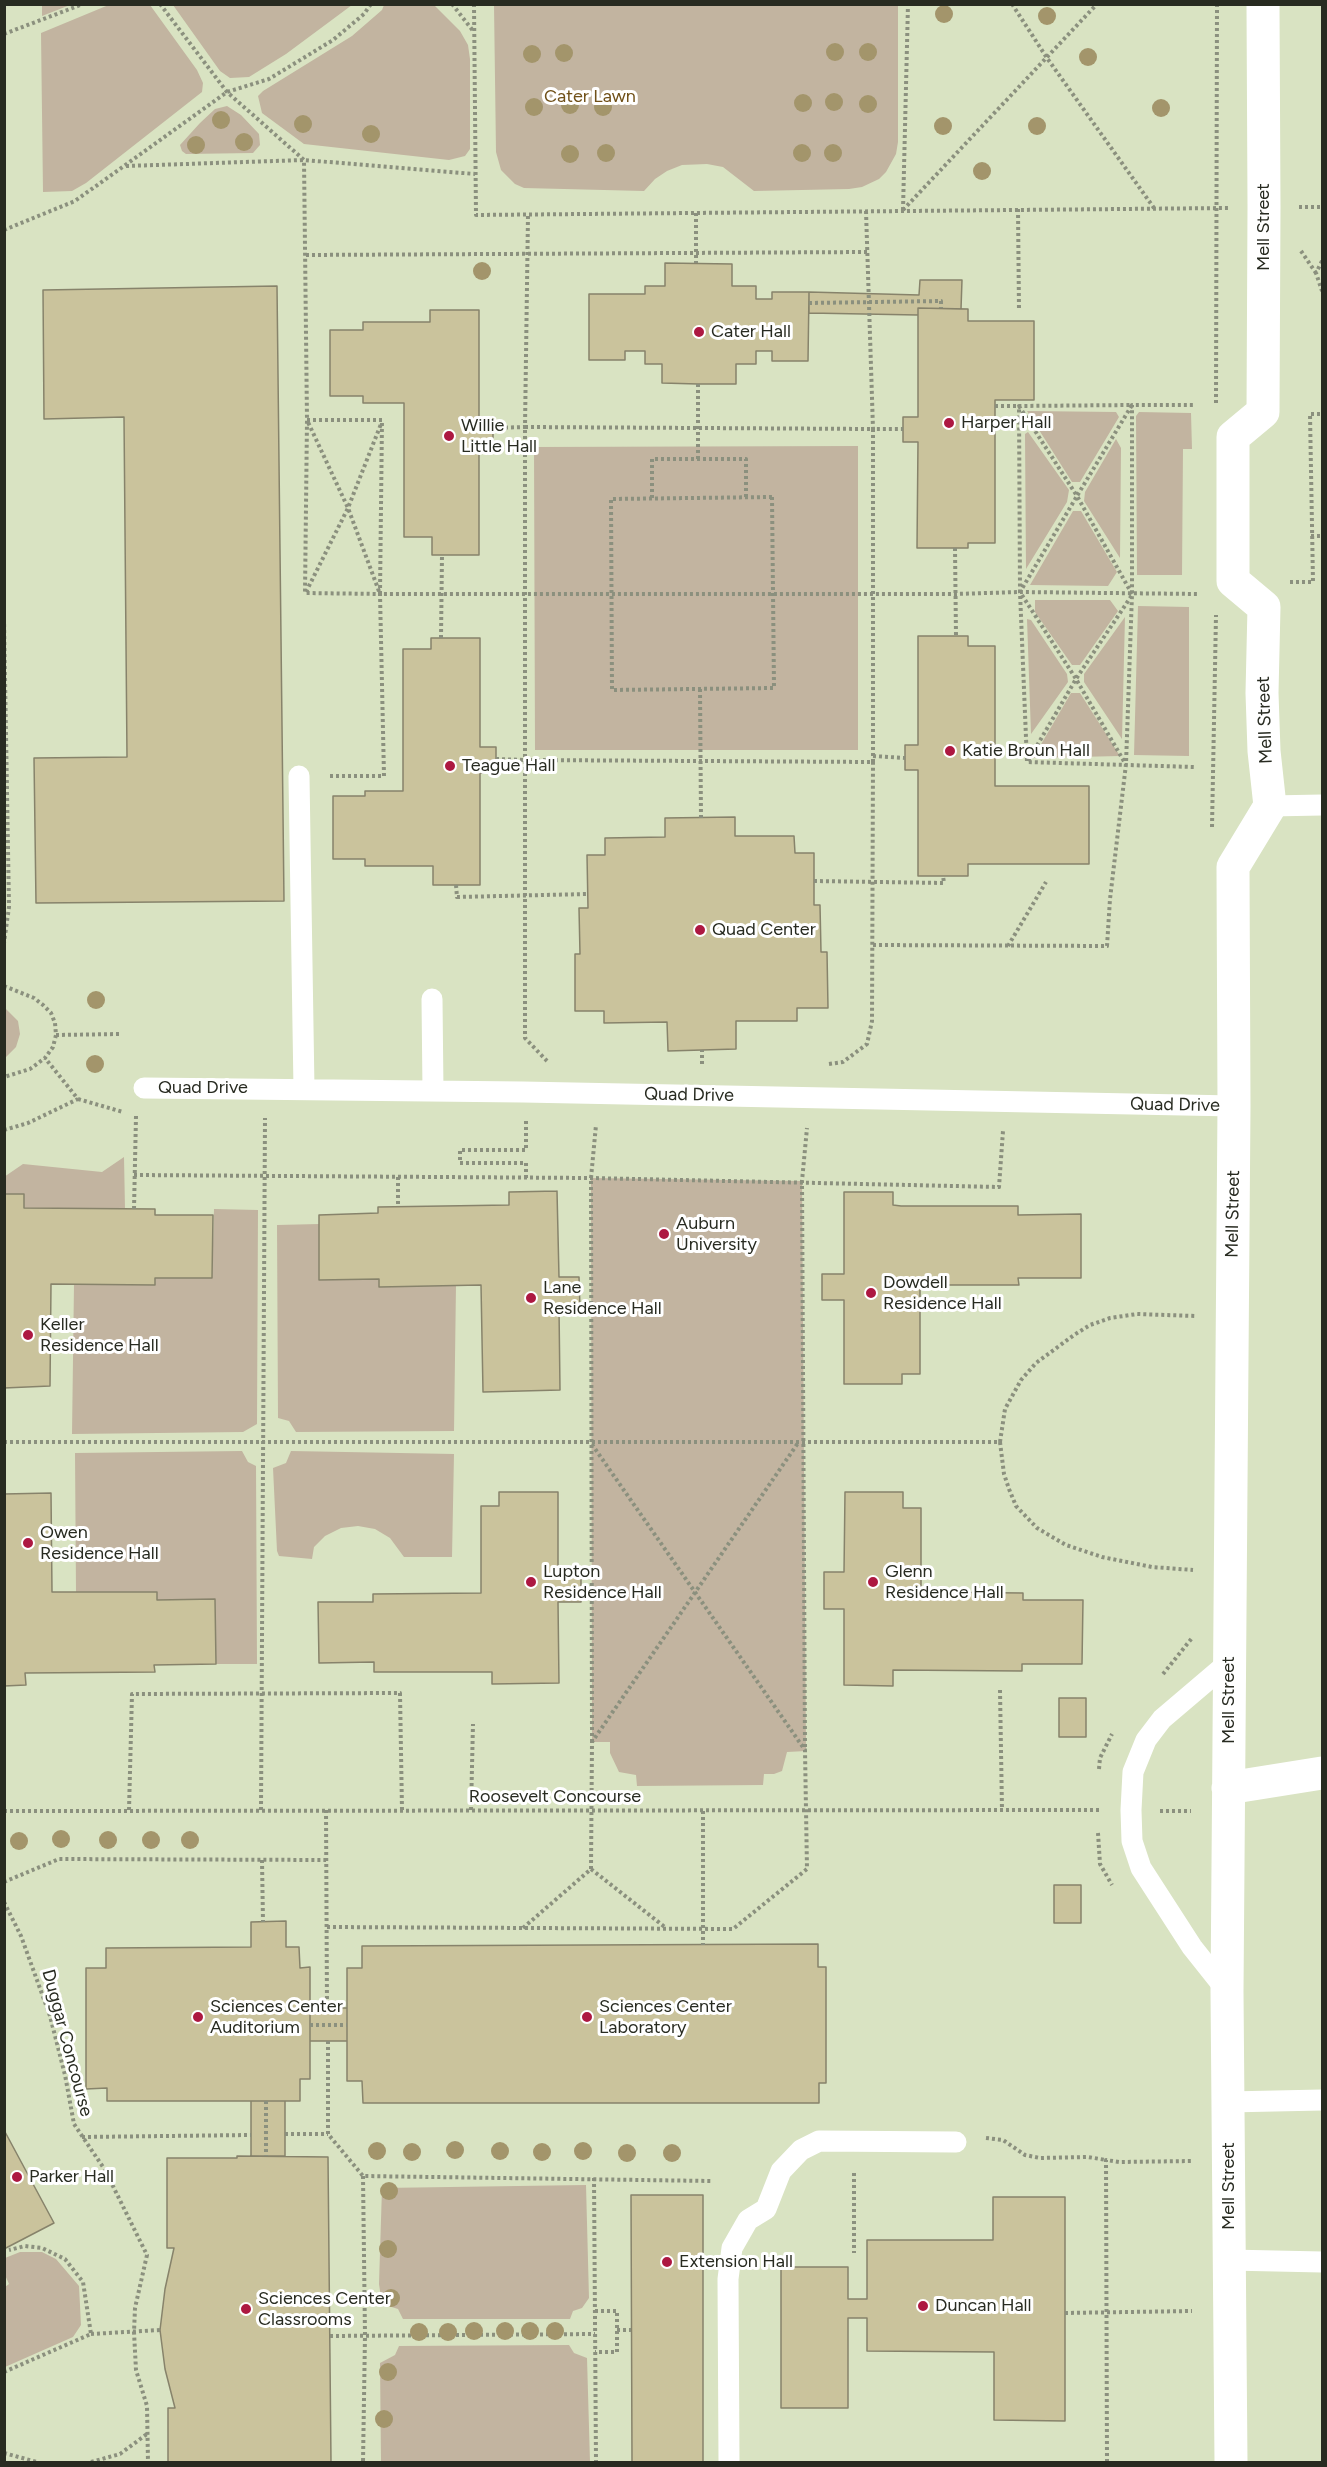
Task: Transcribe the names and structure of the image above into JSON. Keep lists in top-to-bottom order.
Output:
{
  "streets": {
    "street": ["Mell Street"],
    "lane": ["Quad Drive"],
    "path": ["Roosevelt Concourse", "Duggar Concourse"]
  },
  "crossings": [
    ["Mell Street", "Quad Drive"]
  ],
  "parks": ["Cater Lawn"],
  "places": [
    "Cater Hall",
    "Harper Hall",
    "Willie Little Hall",
    "Katie Broun Hall",
    "Teague Hall",
    "Quad Center",
    "Auburn University",
    "Dowdell Residence Hall",
    "Lane Residence Hall",
    "Keller Residence Hall",
    "Owen Residence Hall",
    "Lupton Residence Hall",
    "Glenn Residence Hall",
    "Sciences Center Auditorium",
    "Sciences Center Laboratory",
    "Parker Hall",
    "Extension Hall",
    "Duncan Hall",
    "Sciences Center Classrooms"
  ]
}
